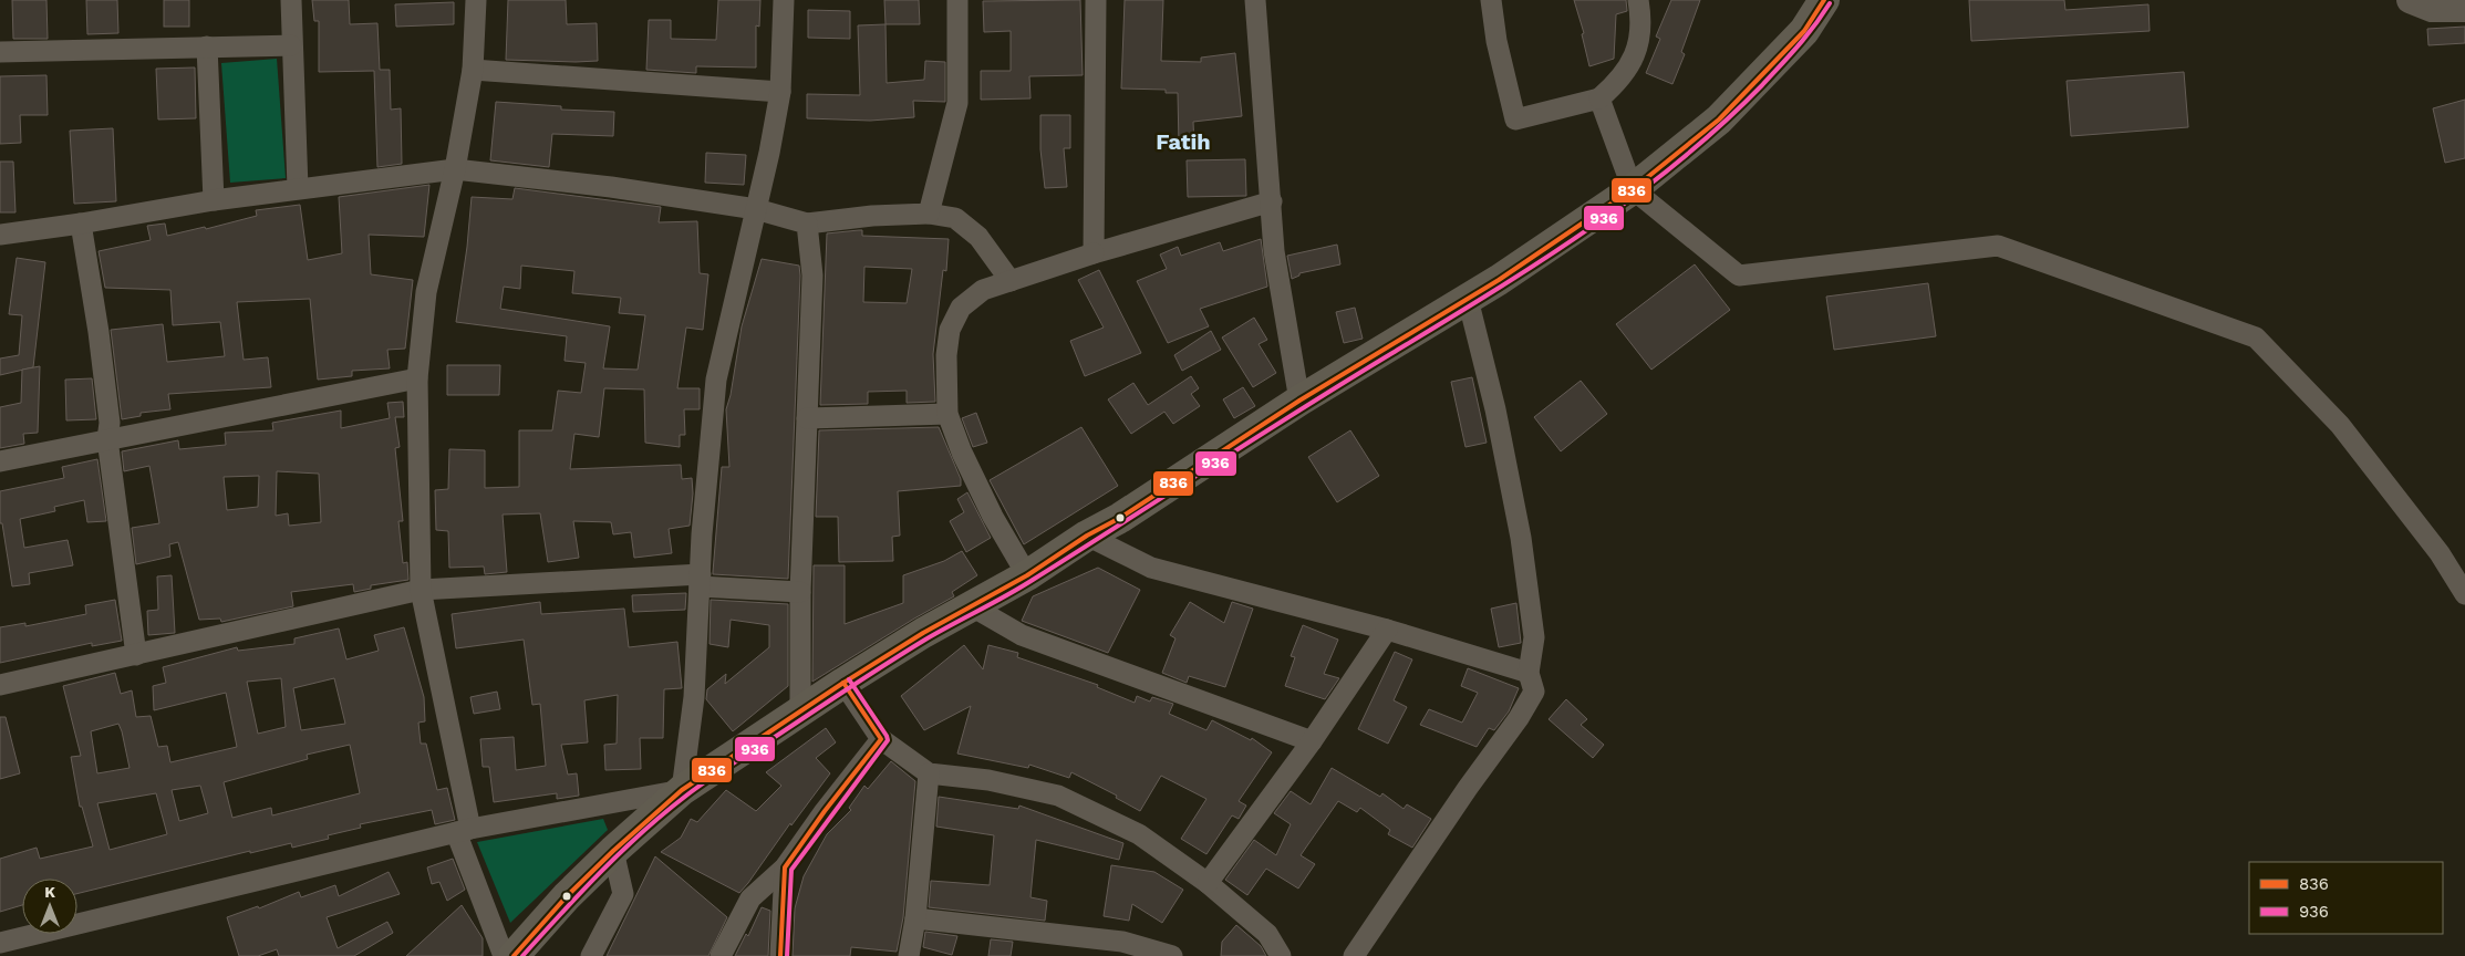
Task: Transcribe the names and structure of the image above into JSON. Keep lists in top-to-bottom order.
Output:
{
  "districts": ["Fatih"],
  "lines": ["transit line 836", "transit line 936"],
  "legend": ["836", "936"],
  "north": "top"
}
